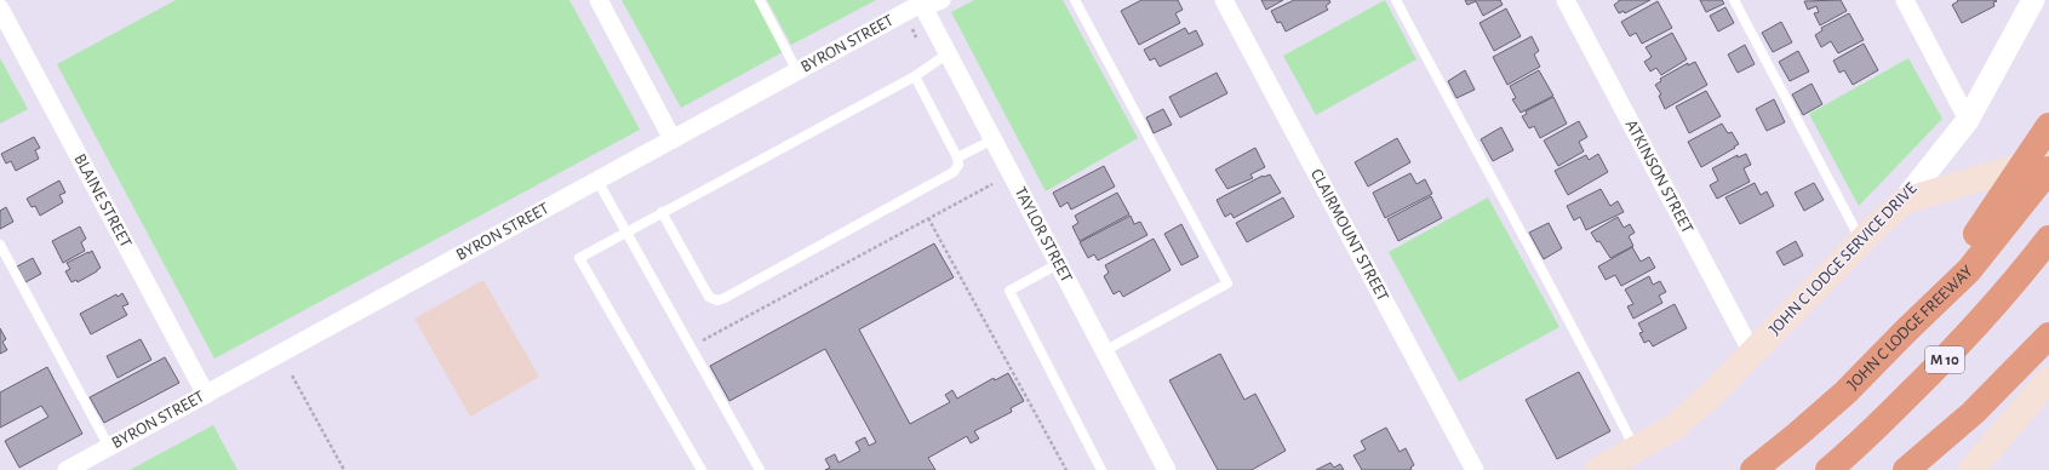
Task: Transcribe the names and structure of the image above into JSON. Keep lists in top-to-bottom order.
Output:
{
  "streets": {
    "highway": ["JOHN C LODGE FREEWAY", "M 10"],
    "main road": ["JOHN C LODGE SERVICE DRIVE"],
    "street": [
      "BYRON STREET",
      "ATKINSON STREET",
      "BLAINE STREET",
      "TAYLOR STREET",
      "CLAIRMOUNT STREET"
    ]
  },
  "crossings": [
    ["BYRON STREET", "BLAINE STREET"],
    ["BYRON STREET", "TAYLOR STREET"],
    ["ATKINSON STREET", "JOHN C LODGE SERVICE DRIVE"]
  ]
}
